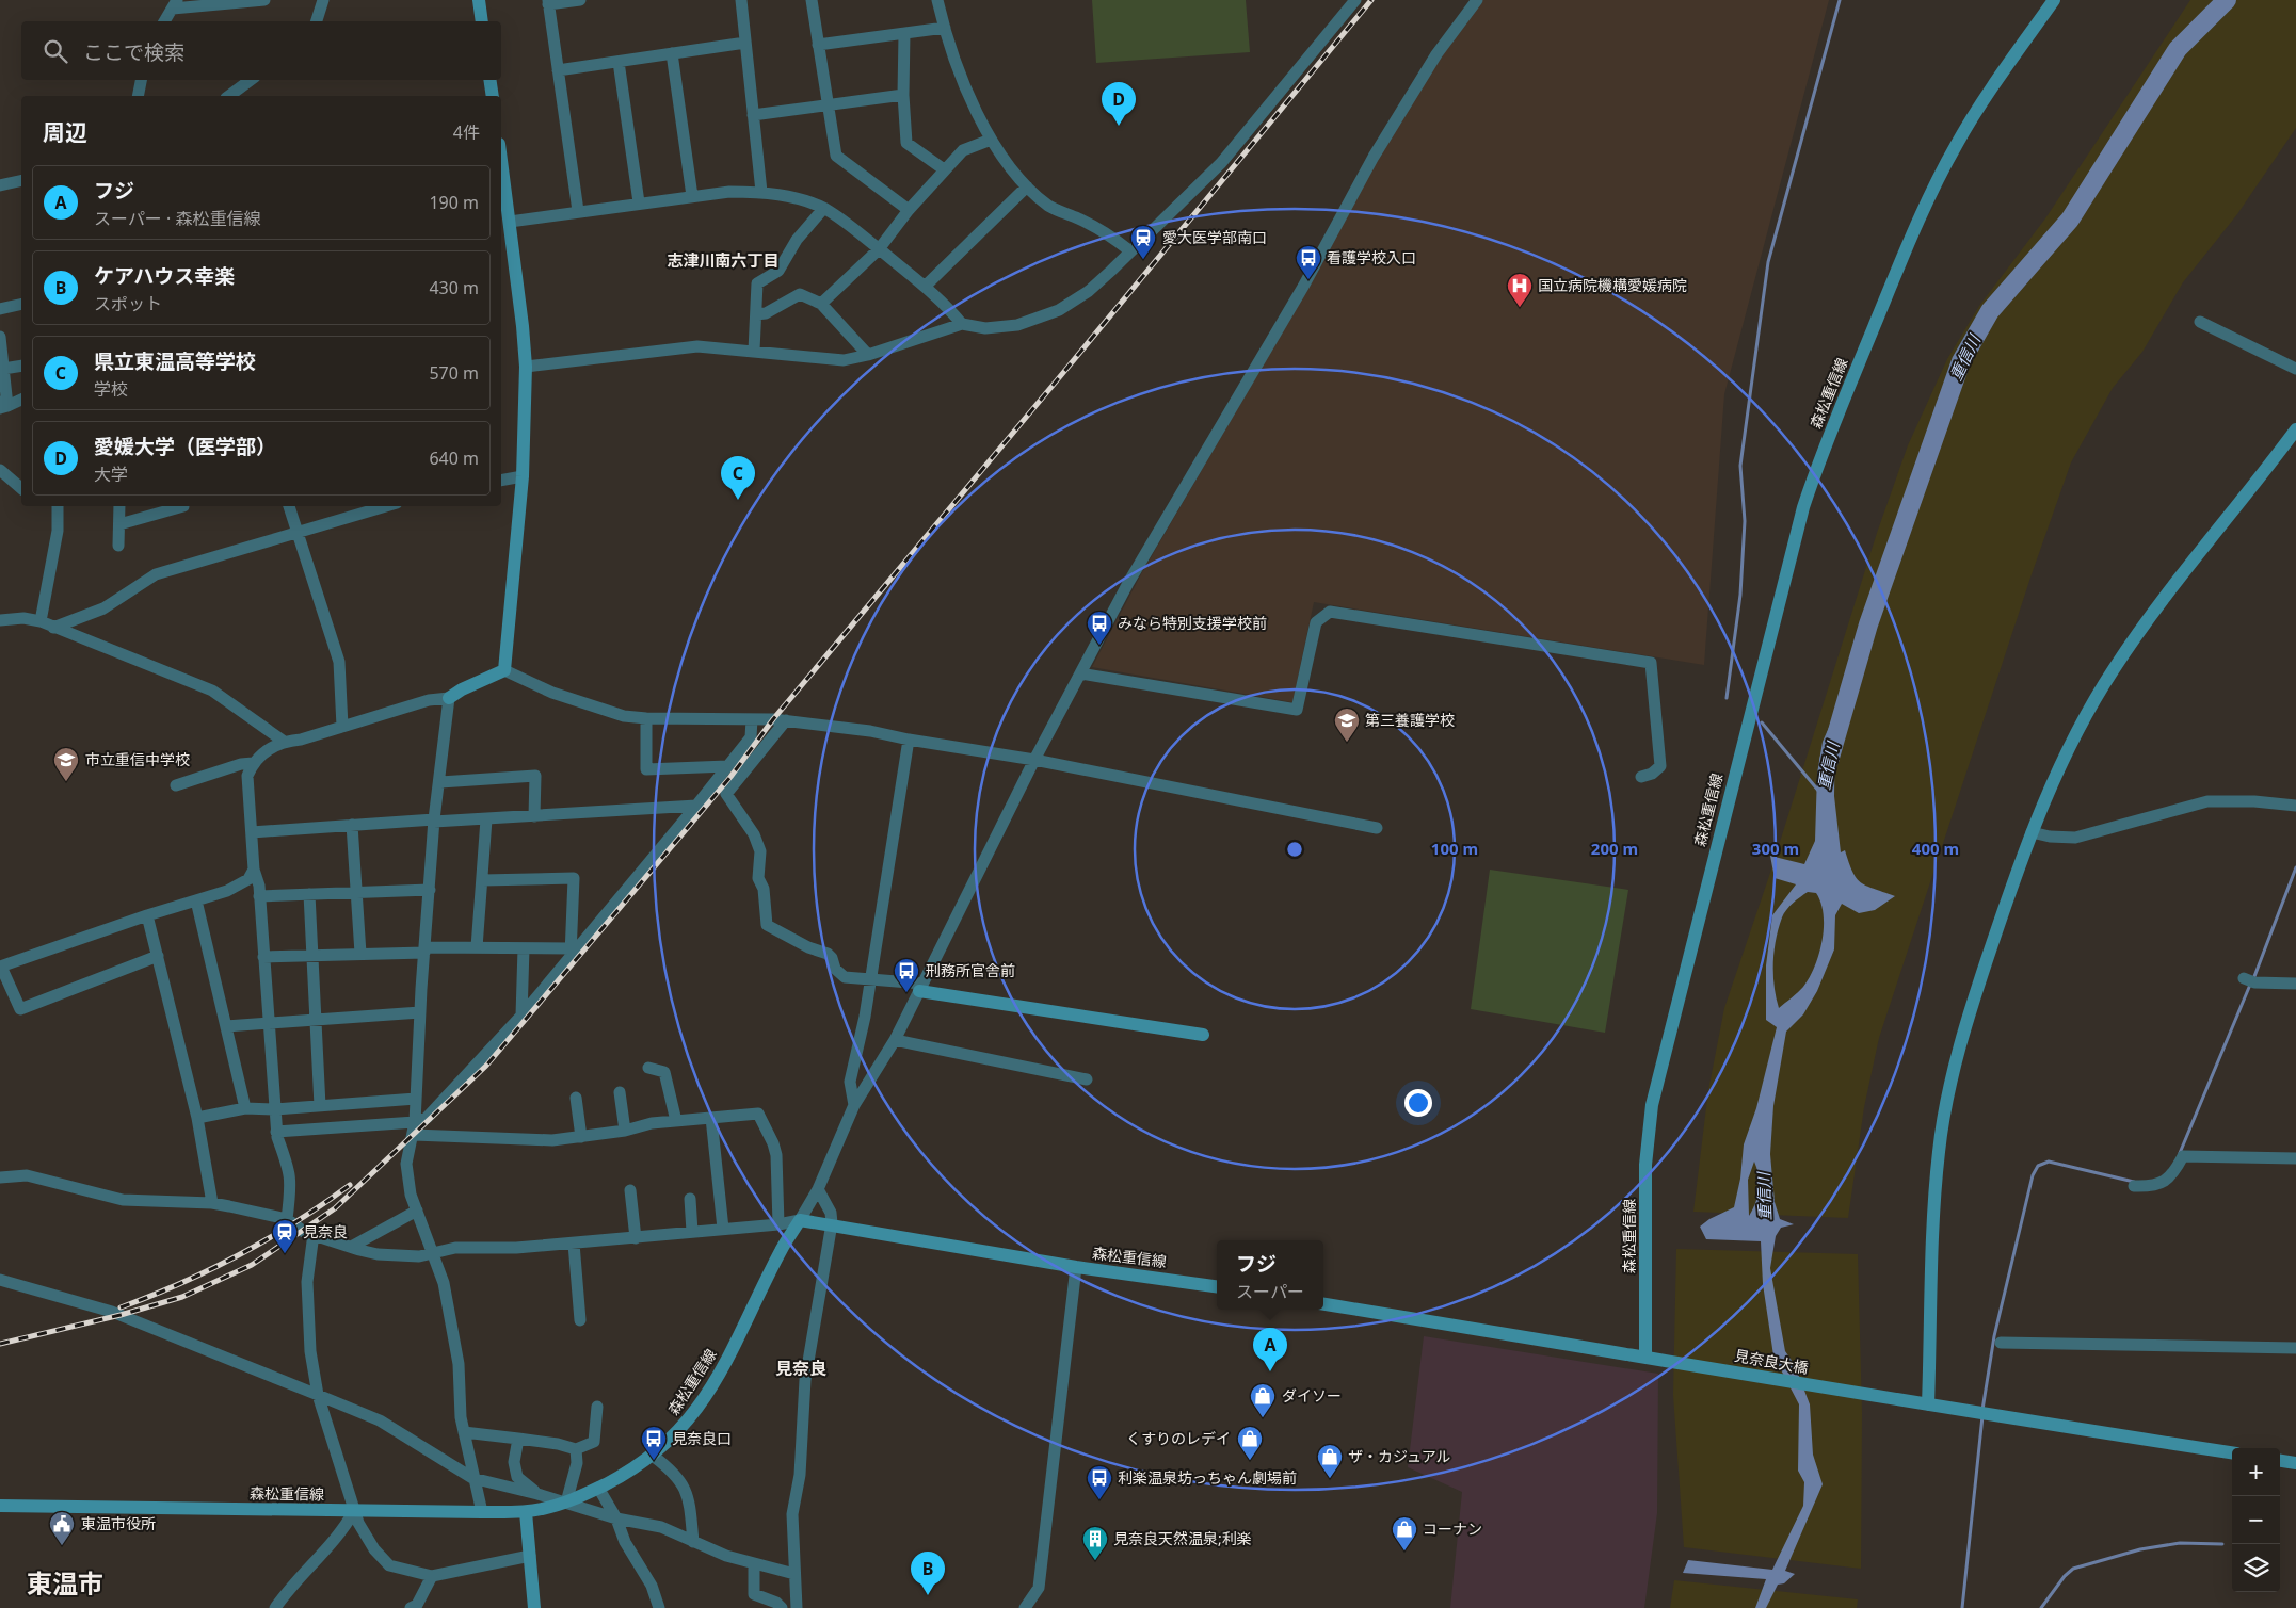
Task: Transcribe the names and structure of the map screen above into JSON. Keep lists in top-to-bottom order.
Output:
{
  "streets": {
    "main road": ["森松重信線", "見奈良大橋"]
  },
  "crossings": [
    ["森松重信線", "見奈良大橋"]
  ],
  "districts": ["志津川南六丁目", "見奈良", "東温市"],
  "water": ["重信川"],
  "places": {
    "station": ["愛大医学部南口", "見奈良"],
    "bus stop": [
      "看護学校入口",
      "みなら特別支援学校前",
      "刑務所官舎前",
      "見奈良口",
      "利楽温泉坊っちゃん劇場前"
    ],
    "hospital": ["国立病院機構愛媛病院"],
    "school or university": ["第三養護学校", "市立重信中学校"],
    "shop": [
      "ダイソー",
      "くすりのレデイ",
      "ザ・カジュアル",
      "コーナン"
    ],
    "public building": ["東温市役所"],
    "building": ["見奈良天然温泉;利楽"]
  },
  "page": {
    "search": "ここで検索",
    "pins": [
      "D",
      "C",
      "A",
      "B"
    ],
    "heading": ["周辺", "4件"],
    "list": [
      {
        "mark": "A",
        "name": "フジ",
        "note": "スーパー · 森松重信線",
        "value": "190 m"
      },
      {
        "mark": "B",
        "name": "ケアハウス幸楽",
        "note": "スポット",
        "value": "430 m"
      },
      {
        "mark": "C",
        "name": "県立東温高等学校",
        "note": "学校",
        "value": "570 m"
      },
      {
        "mark": "D",
        "name": "愛媛大学（医学部）",
        "note": "大学",
        "value": "640 m"
      }
    ],
    "popup": ["フジ", "スーパー"],
    "map_buttons": ["+", "−"]
  },
  "rings": [
    "100 m",
    "200 m",
    "300 m",
    "400 m"
  ]
}
